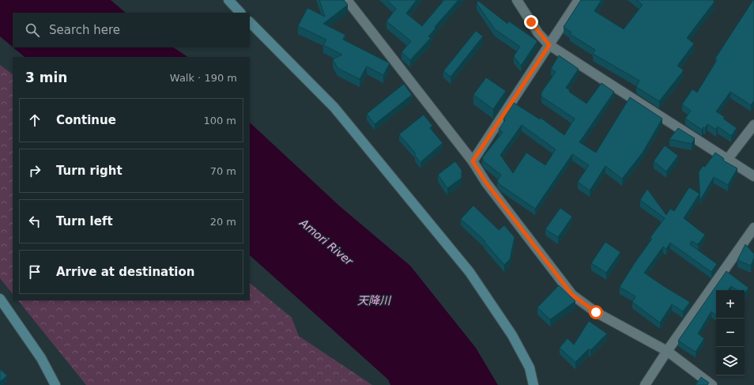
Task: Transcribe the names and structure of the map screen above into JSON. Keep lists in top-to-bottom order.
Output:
{
  "water": ["Amori River", "天降川"],
  "page": {
    "search": "Search here",
    "heading": ["3 min", "Walk · 190 m"],
    "list": [
      ["Continue", "100 m"],
      ["Turn right", "70 m"],
      ["Turn left", "20 m"],
      "Arrive at destination"
    ],
    "map_buttons": ["+", "−"]
  }
}
